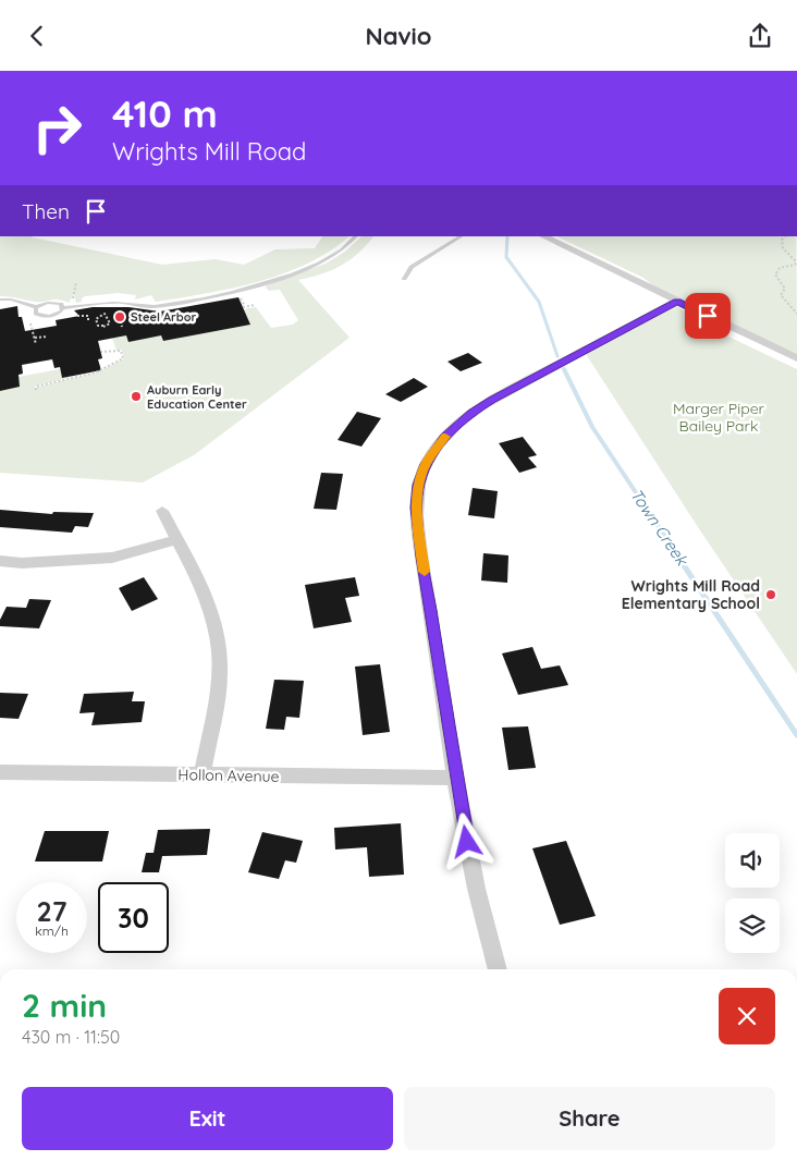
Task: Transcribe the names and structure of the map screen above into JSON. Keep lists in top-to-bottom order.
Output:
{
  "streets": {
    "street": ["Hollon Avenue"]
  },
  "water": ["Town Creek"],
  "parks": ["Marger Piper Bailey Park"],
  "places": ["Steel Arbor", "Auburn Early Education Center", "Wrights Mill Road Elementary School"],
  "page": {
    "header": "Navio",
    "turn": ["410 m", "Wrights Mill Road"],
    "then": "Then",
    "speed": "27 km/h",
    "limit": "30",
    "heading": ["2 min", "430 m · 11:50"],
    "buttons": ["Exit", "Share"]
  }
}
